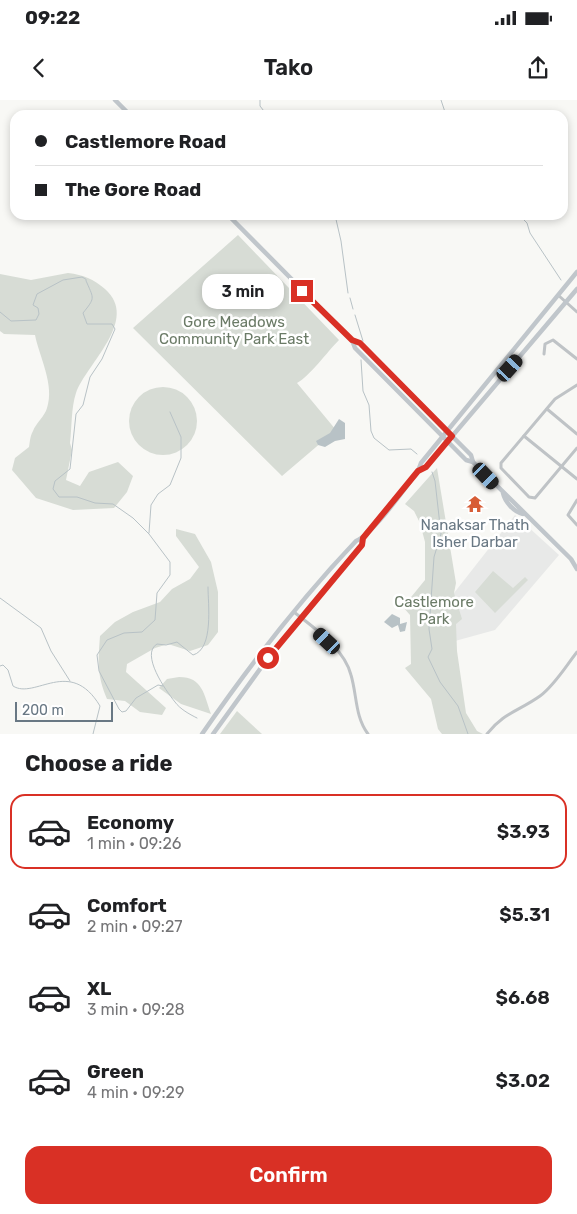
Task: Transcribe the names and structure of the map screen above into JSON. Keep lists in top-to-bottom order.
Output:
{
  "parks": ["Gore Meadows Community Park East", "Castlemore Park"],
  "places": {
    "temple": ["Nanaksar Thath Isher Darbar"]
  },
  "scale_bar": "200 m",
  "page": {
    "status": "09:22",
    "header": "Tako",
    "banner": ["Castlemore Road", "The Gore Road"],
    "bubble": "3 min",
    "scale": "200 m",
    "heading": "Choose a ride",
    "list": [
      {
        "name": "Economy",
        "note": "1 min · 09:26",
        "value": "$3.93"
      },
      {
        "name": "Comfort",
        "note": "2 min · 09:27",
        "value": "$5.31"
      },
      {
        "name": "XL",
        "note": "3 min · 09:28",
        "value": "$6.68"
      },
      {
        "name": "Green",
        "note": "4 min · 09:29",
        "value": "$3.02"
      }
    ],
    "buttons": "Confirm"
  }
}
